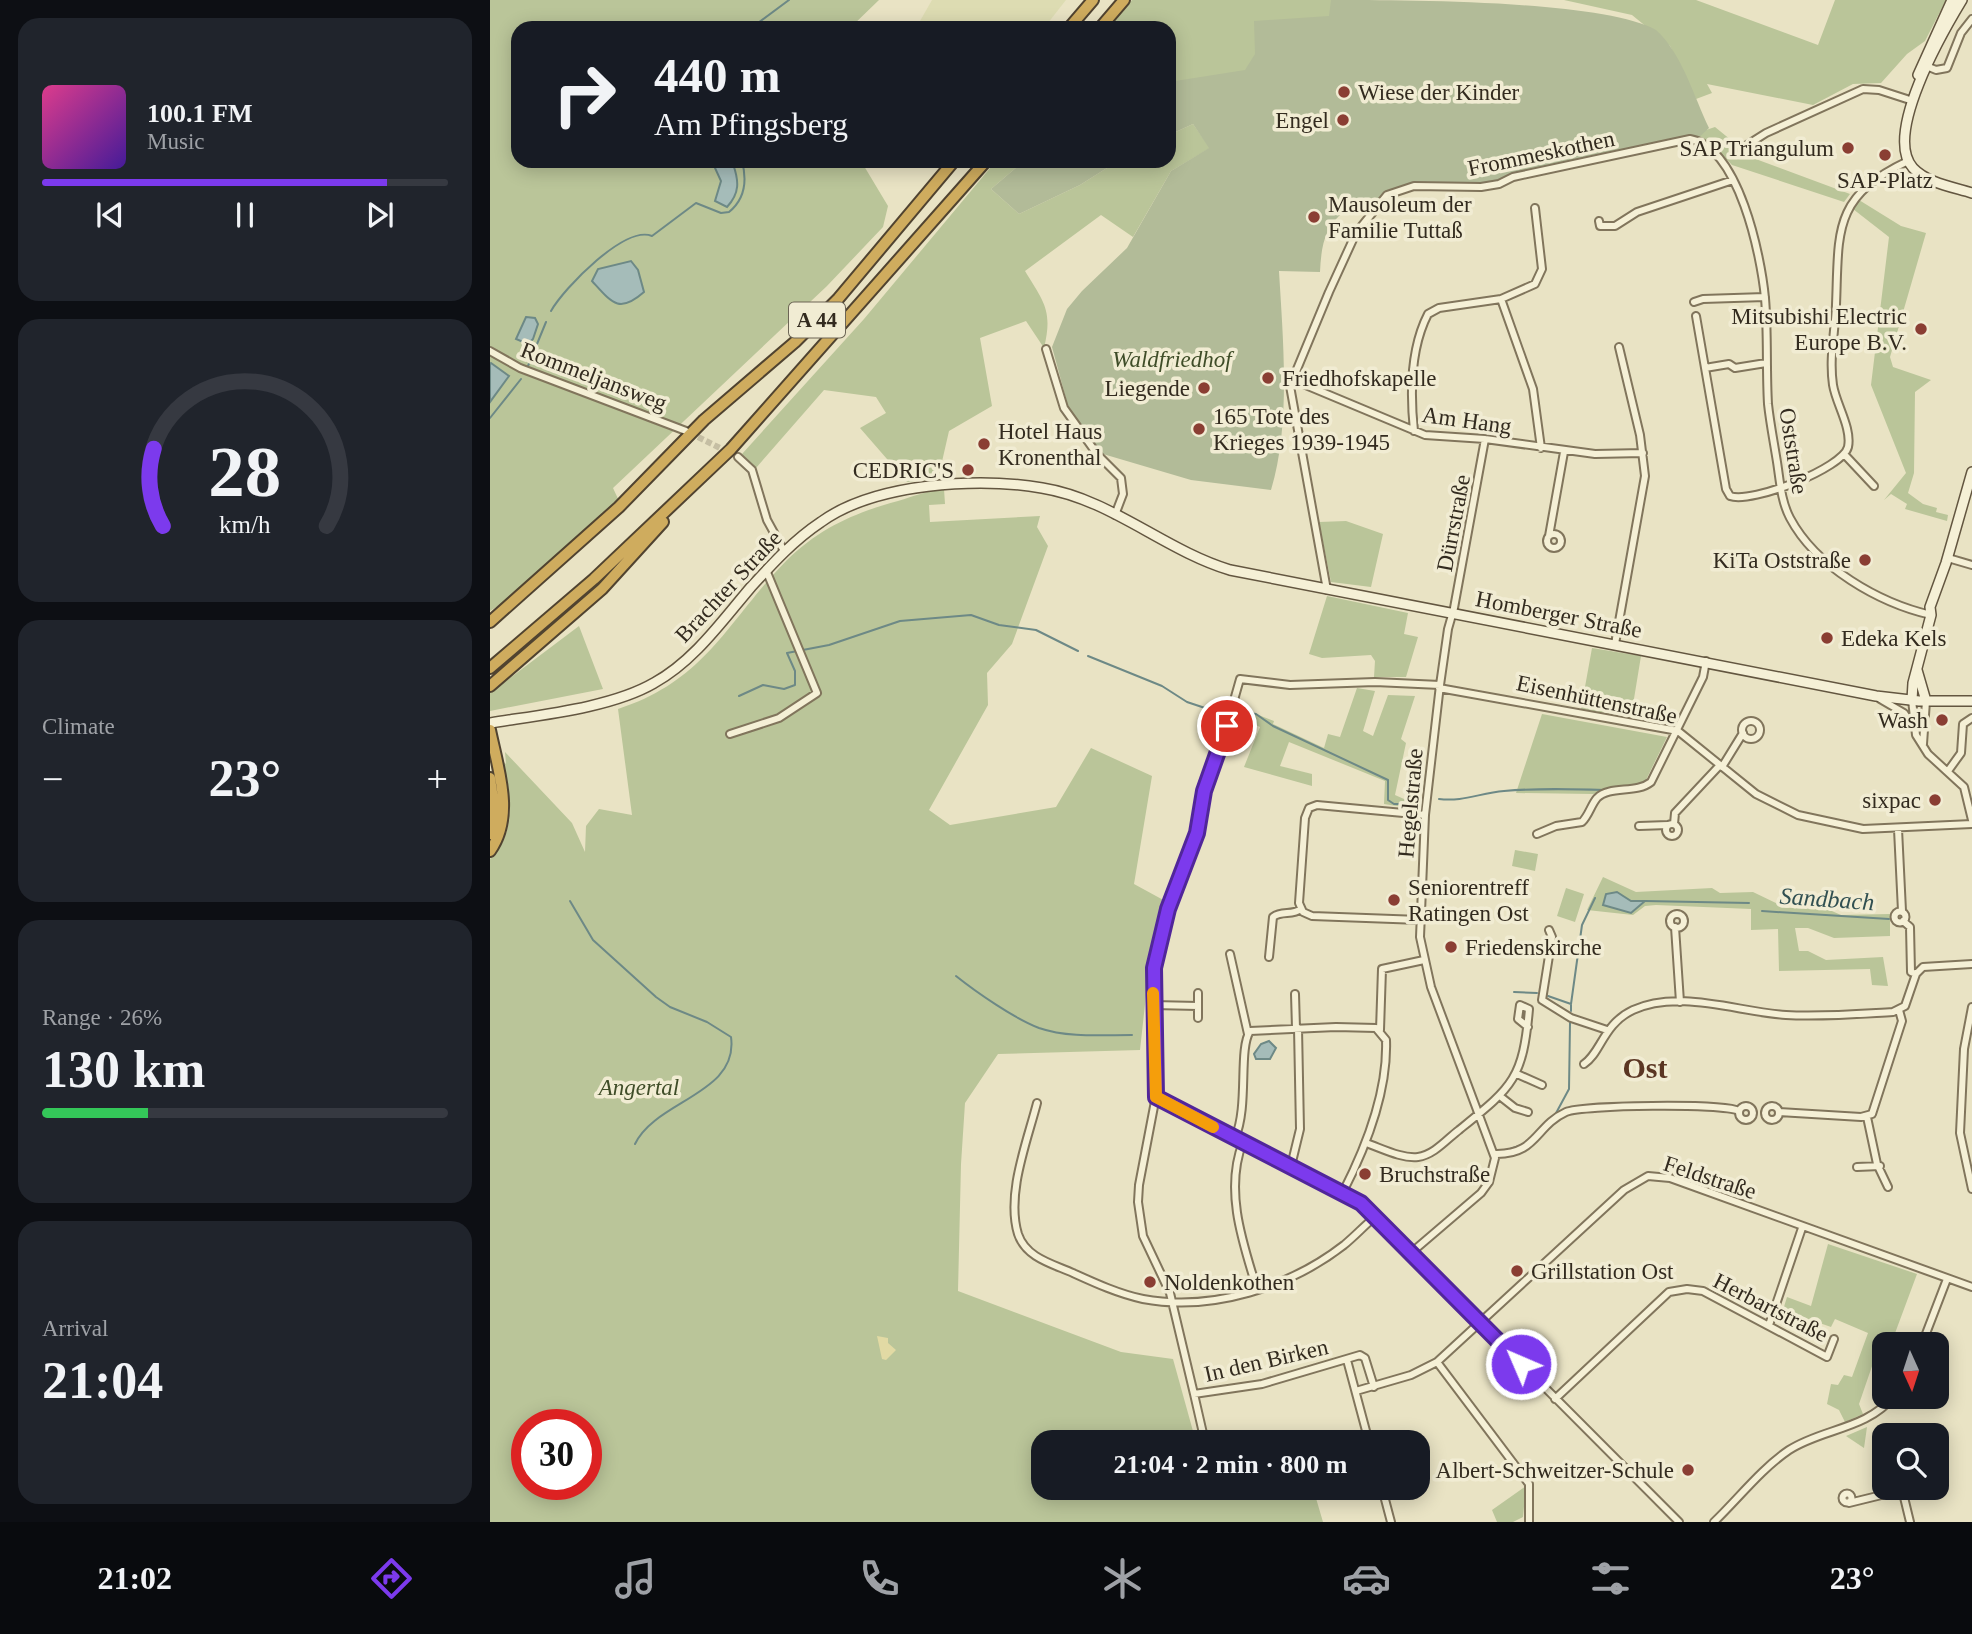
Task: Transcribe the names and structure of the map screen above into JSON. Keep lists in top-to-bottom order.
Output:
{
  "streets": {
    "highway": ["A 44"],
    "main road": ["Brachter Straße", "Homberger Straße"],
    "street": [
      "Frommeskothen",
      "Rommeljansweg",
      "Am Hang",
      "Oststraße",
      "Dürrstraße",
      "Eisenhüttenstraße",
      "Hegelstraße",
      "Feldstraße",
      "Herbartstraße",
      "In den Birken"
    ]
  },
  "crossings": [
    ["Frommeskothen", "Am Hang"],
    ["Frommeskothen", "Oststraße"],
    ["Am Hang", "Dürrstraße"],
    ["Dürrstraße", "Homberger Straße"],
    ["Dürrstraße", "Hegelstraße"],
    ["Brachter Straße", "Homberger Straße"],
    ["Homberger Straße", "Hegelstraße"],
    ["Eisenhüttenstraße", "Hegelstraße"],
    ["Eisenhüttenstraße", "In den Birken"]
  ],
  "districts": ["Ost"],
  "water": ["Sandbach"],
  "parks": ["Waldfriedhof", "Angertal"],
  "places": [
    "Wiese der Kinder",
    "Engel",
    "SAP Triangulum",
    "SAP-Platz",
    "Mausoleum der Familie Tuttaß",
    "Mitsubishi Electric Europe B.V.",
    "Friedhofskapelle",
    "Liegende",
    "165 Tote des Krieges 1939-1945",
    "Hotel Haus Kronenthal",
    "CEDRIC'S",
    "KiTa Oststraße",
    "Edeka Kels",
    "Wash",
    "sixpac",
    "Seniorentreff Ratingen Ost",
    "Friedenskirche",
    "Bruchstraße",
    "Grillstation Ost",
    "Noldenkothen",
    "Albert-Schweitzer-Schule"
  ],
  "north": "bottom",
  "page": {
    "turn": ["440 m", "Am Pfingsberg"],
    "song": ["100.1 FM", "Music"],
    "tile": [
      "Climate",
      ["Range · 26%", "130 km"],
      ["Arrival", "21:04"]
    ],
    "heat": ["−", "23°", "+"],
    "limit": "30",
    "trip": "21:04 · 2 min · 800 m",
    "tabs": ["21:02", "23°"],
    "gauge": ["28", "km/h"]
  }
}
